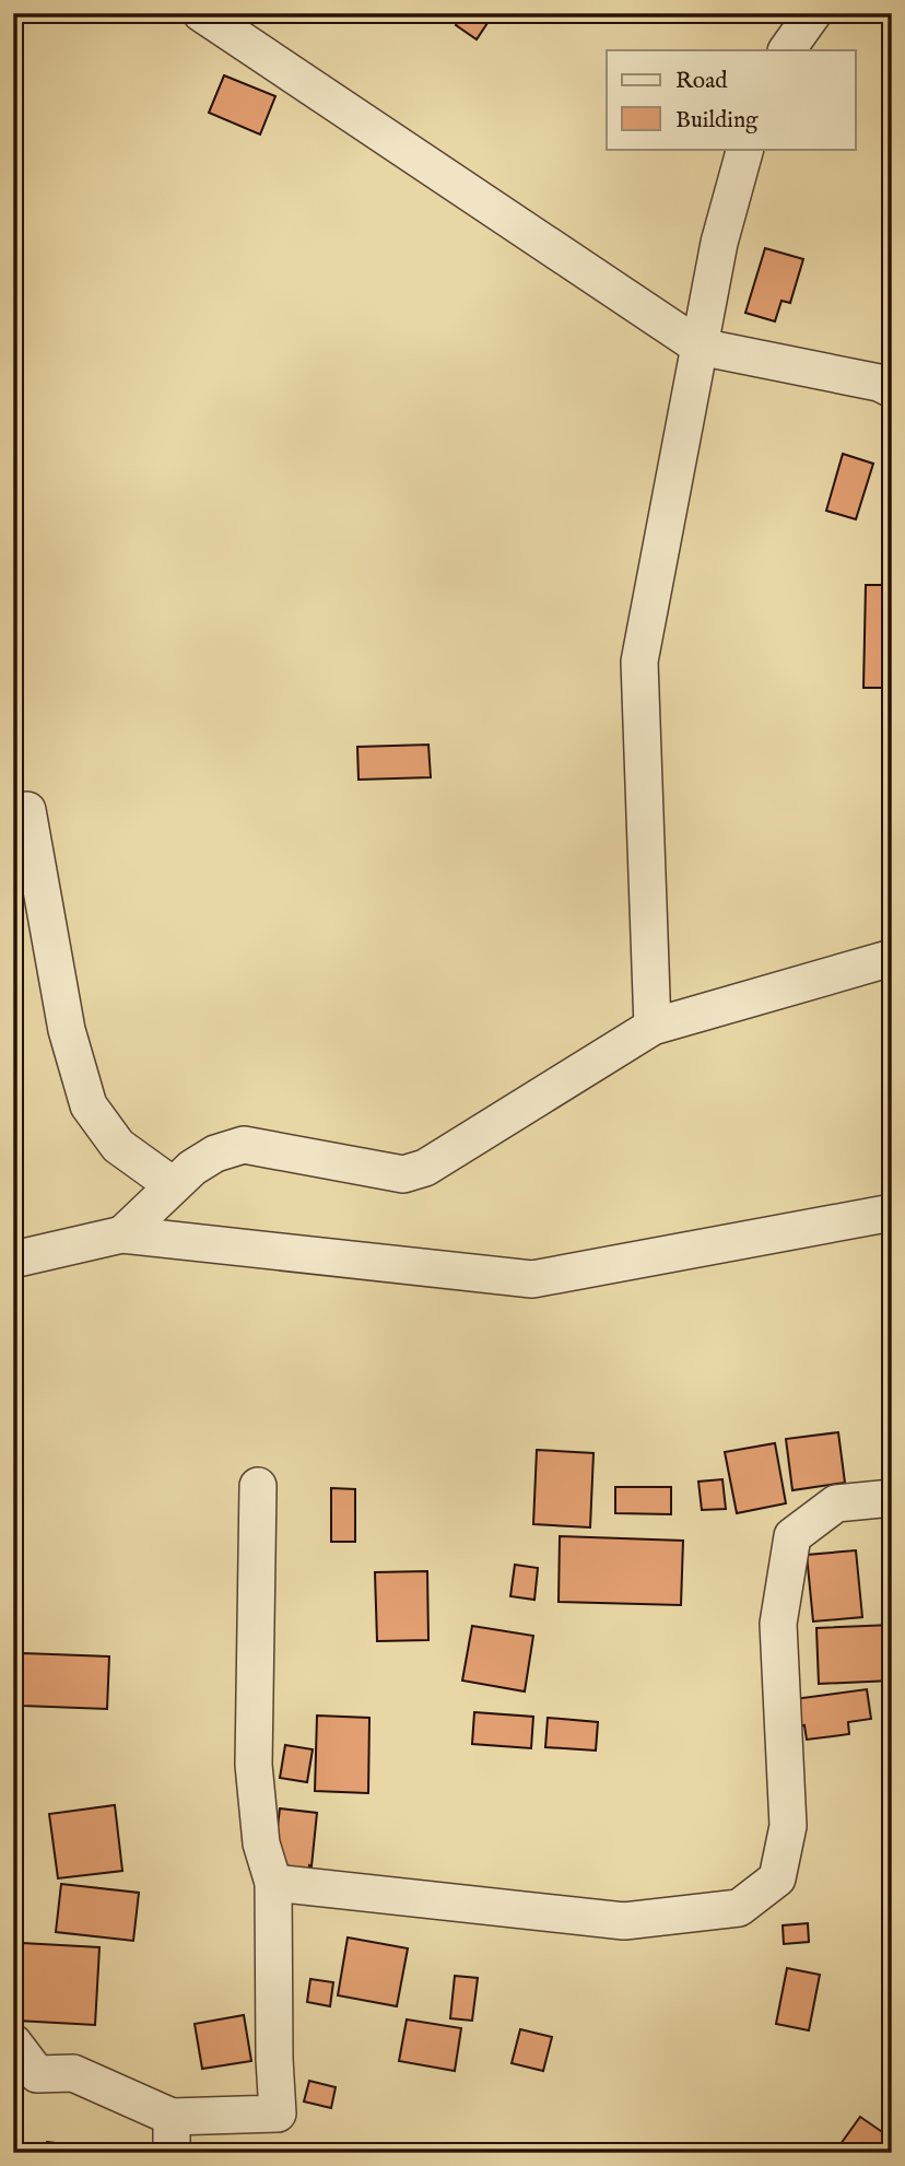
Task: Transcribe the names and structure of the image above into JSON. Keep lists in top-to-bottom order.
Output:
{
  "legend": ["Road", "Building"]
}
